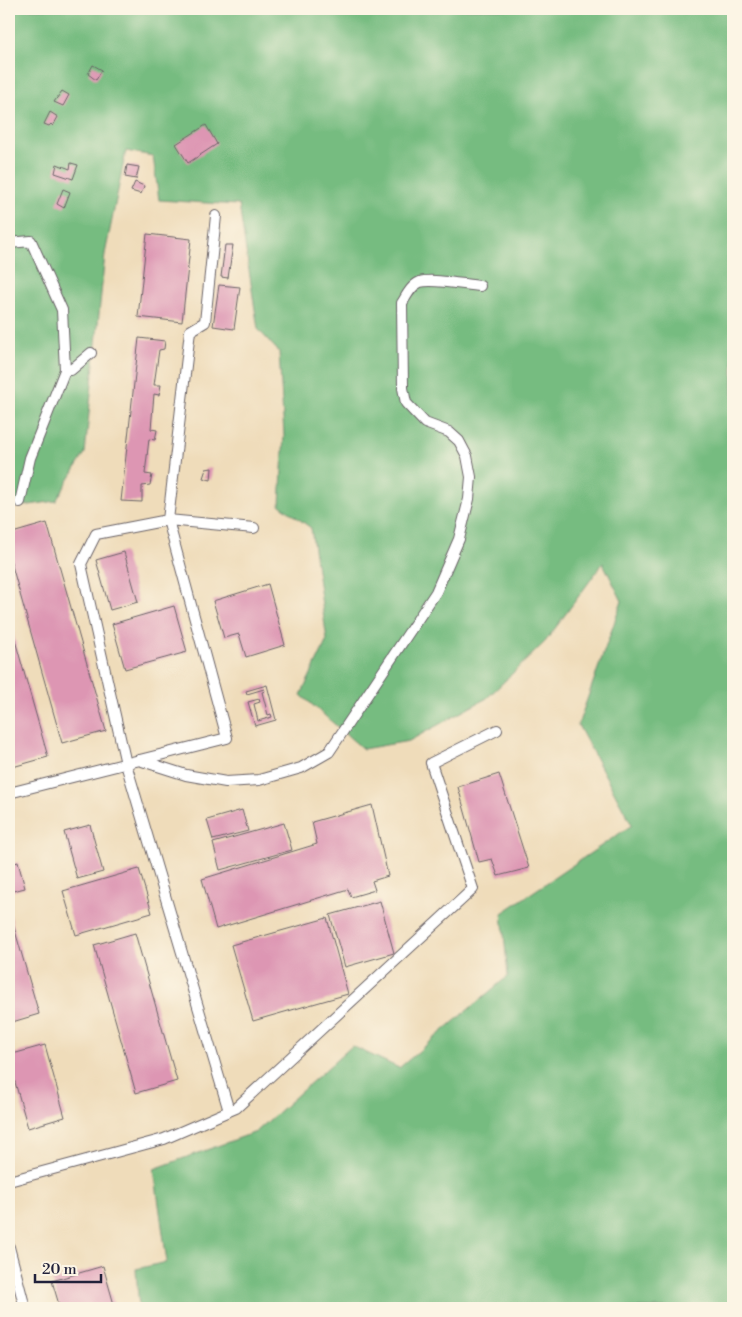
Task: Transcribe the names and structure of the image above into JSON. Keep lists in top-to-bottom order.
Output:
{
  "scale_bar": "20 m"
}
